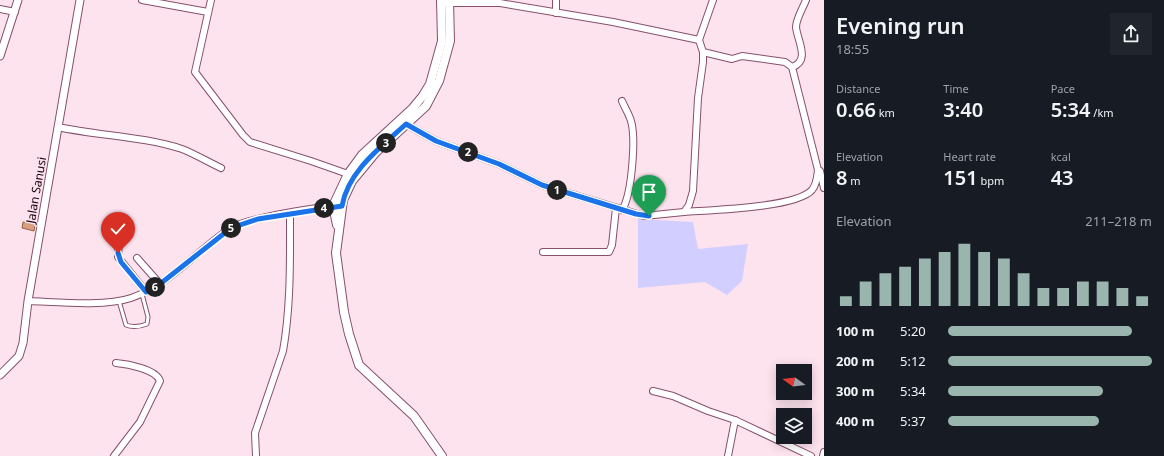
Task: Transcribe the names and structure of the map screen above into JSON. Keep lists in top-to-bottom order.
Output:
{
  "streets": {
    "street": ["Jalan Sanusi"]
  },
  "north": "left",
  "page": {
    "heading": ["Evening run", "18:55"],
    "stats": [
      ["Distance", "0.66 km"],
      ["Time", "3:40"],
      ["Pace", "5:34 /km"],
      ["Elevation", "8 m"],
      ["Heart rate", "151 bpm"],
      ["kcal", "43"]
    ],
    "pins": [
      "3",
      "2",
      "1",
      "4",
      "5",
      "6"
    ],
    "chart": ["Elevation", "211–218 m"],
    "list": [
      {
        "name": "100 m",
        "note": "5:20"
      },
      {
        "name": "200 m",
        "note": "5:12"
      },
      {
        "name": "300 m",
        "note": "5:34"
      },
      {
        "name": "400 m",
        "note": "5:37"
      }
    ]
  }
}
